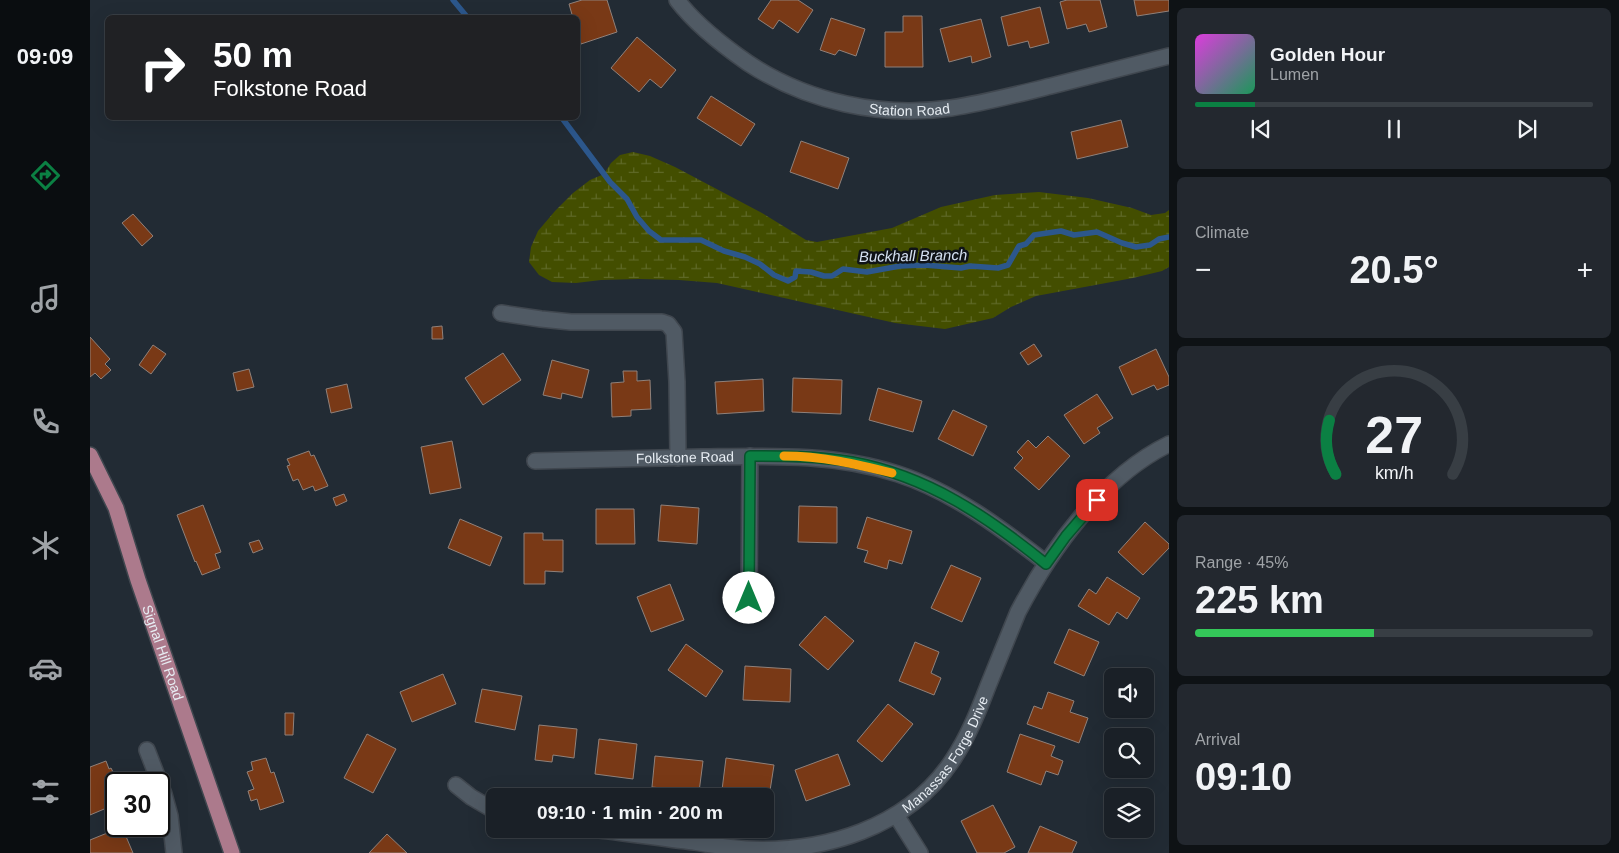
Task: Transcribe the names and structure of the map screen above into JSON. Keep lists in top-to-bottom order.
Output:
{
  "streets": {
    "main road": ["Signal Hill Road"],
    "street": ["Station Road", "Folkstone Road", "Manassas Forge Drive"]
  },
  "crossings": [
    ["Folkstone Road", "Manassas Forge Drive"]
  ],
  "water": ["Buckhall Branch"],
  "page": {
    "tabs": "09:09",
    "turn": ["50 m", "Folkstone Road"],
    "song": ["Golden Hour", "Lumen"],
    "tile": [
      "Climate",
      ["Range · 45%", "225 km"],
      ["Arrival", "09:10"]
    ],
    "heat": ["−", "20.5°", "+"],
    "limit": "30",
    "trip": "09:10 · 1 min · 200 m",
    "gauge": ["27", "km/h"]
  }
}
